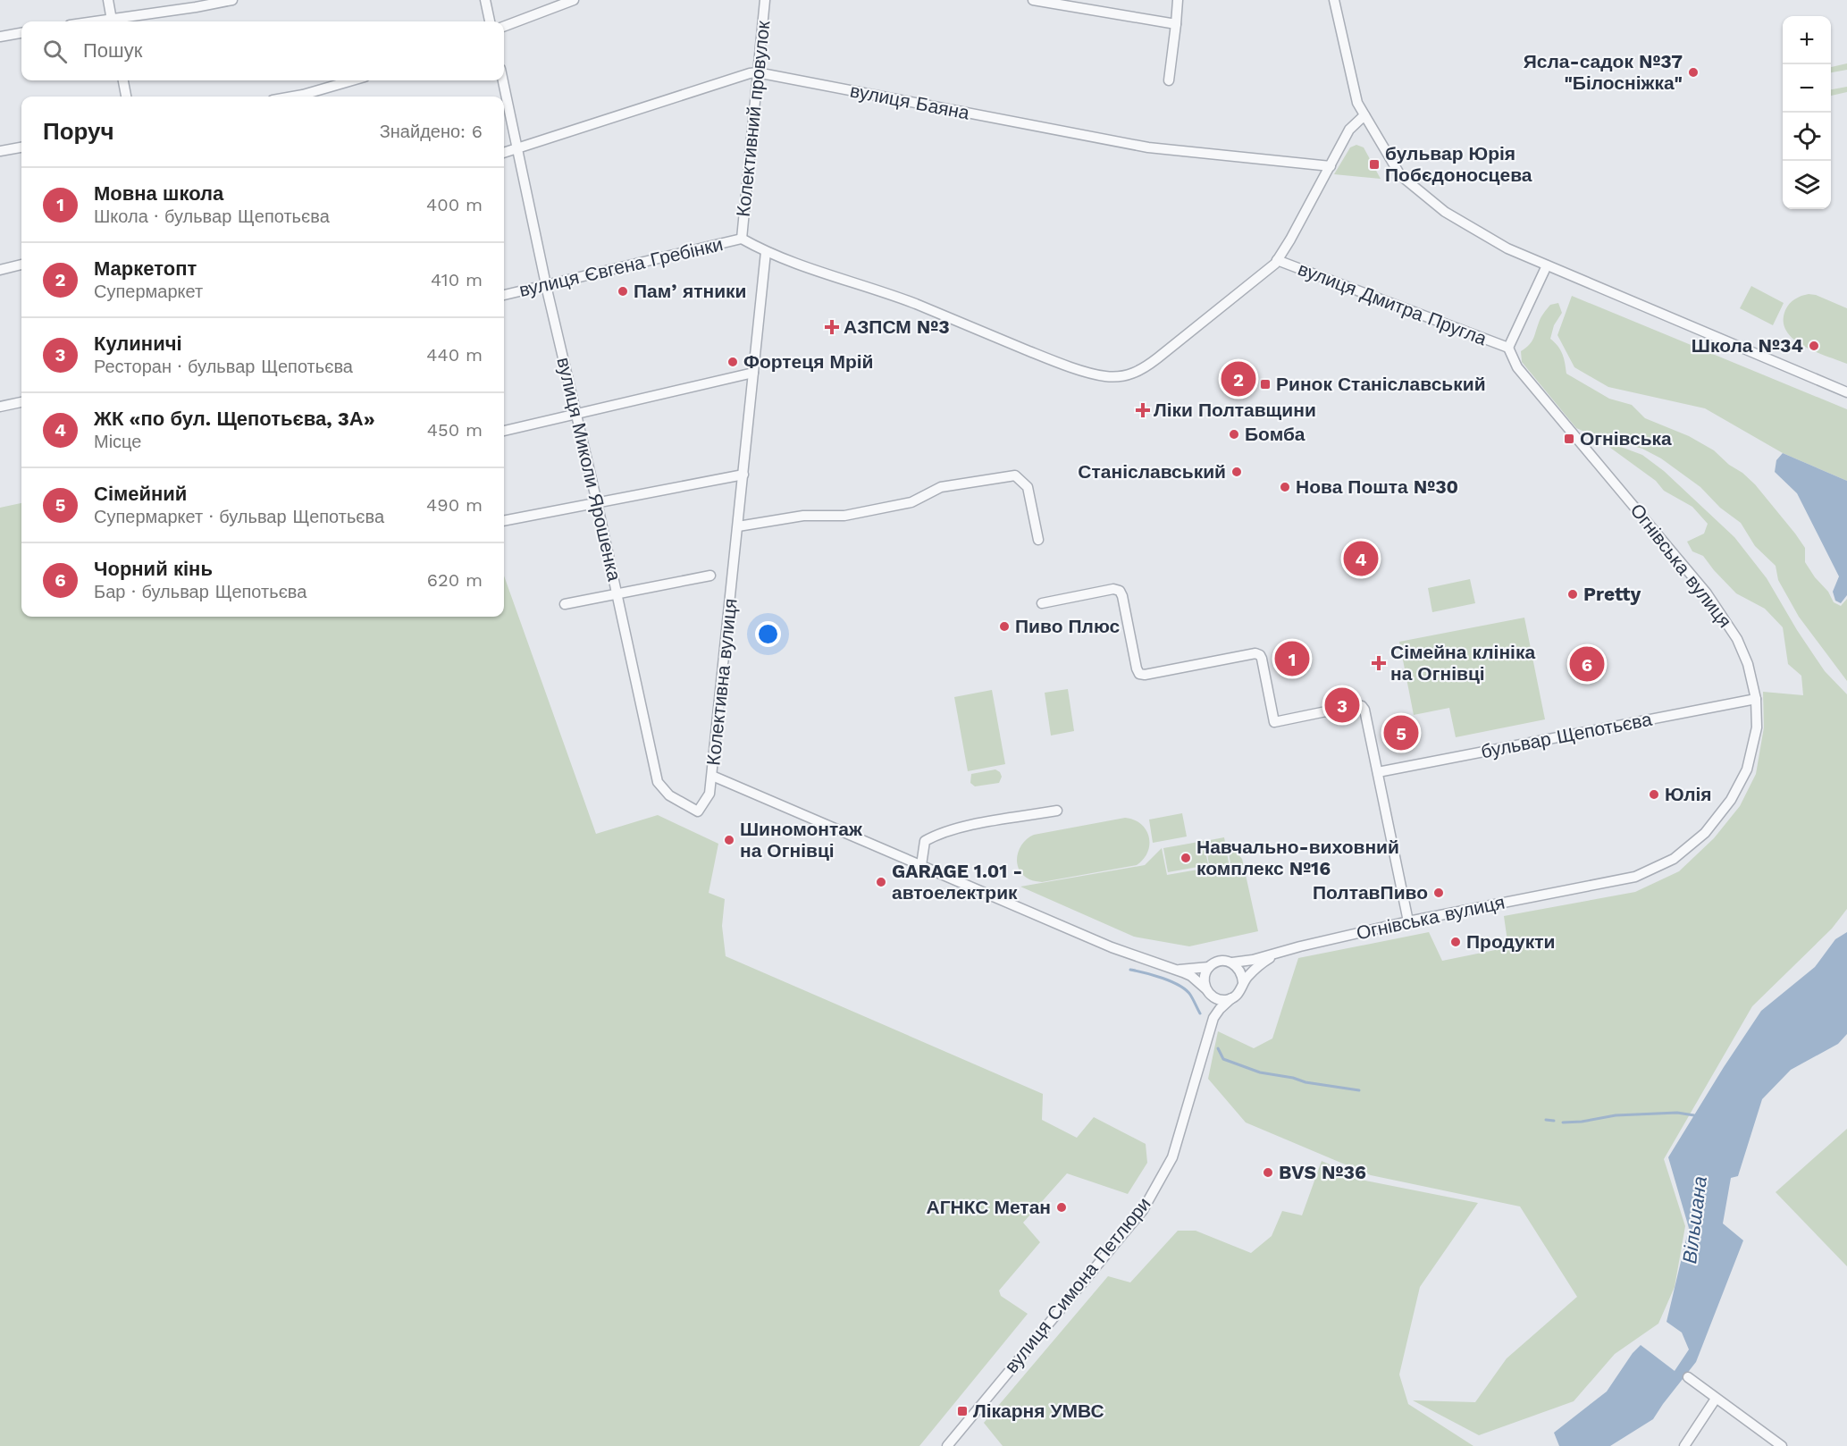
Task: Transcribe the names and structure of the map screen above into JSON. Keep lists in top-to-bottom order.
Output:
{
  "streets": {
    "street": [
      "вулиця Баяна",
      "Колективний провулок",
      "вулиця Євгена Гребінки",
      "вулиця Дмитра Пругла",
      "вулиця Миколи Ярошенка",
      "Огнівська вулиця",
      "Колективна вулиця",
      "бульвар Щепотьєва",
      "вулиця Симона Петлюри"
    ]
  },
  "crossings": [
    ["вулиця Баяна", "Колективний провулок"],
    ["вулиця Баяна", "вулиця Дмитра Пругла"],
    ["вулиця Баяна", "вулиця Миколи Ярошенка"],
    ["Колективний провулок", "вулиця Євгена Гребінки"],
    ["Колективний провулок", "вулиця Дмитра Пругла"],
    ["вулиця Євгена Гребінки", "вулиця Дмитра Пругла"],
    ["вулиця Євгена Гребінки", "вулиця Миколи Ярошенка"],
    ["вулиця Дмитра Пругла", "Огнівська вулиця"],
    ["вулиця Дмитра Пругла", "Колективна вулиця"],
    ["вулиця Миколи Ярошенка", "Колективна вулиця"],
    ["Огнівська вулиця", "Колективна вулиця"],
    ["Огнівська вулиця", "бульвар Щепотьєва"],
    ["Огнівська вулиця", "вулиця Симона Петлюри"],
    ["Колективна вулиця", "вулиця Симона Петлюри"]
  ],
  "water": ["Вільшана"],
  "places": {
    "other": [
      "Ясла-садок №37 \"Білосніжка\"",
      "Памʼятники",
      "Школа №34",
      "Фортеця Мрій",
      "Бомба",
      "Станіславський",
      "Нова Пошта №30",
      "Pretty",
      "Пиво Плюс",
      "Юлія",
      "Шиномонтаж на Огнівці",
      "Навчально-виховний комплекс №16",
      "GARAGE 1.01 - автоелектрик",
      "ПолтавПиво",
      "Продукти",
      "BVS №36",
      "АГНКС Метан"
    ],
    "transit": [
      "бульвар Юрія Побєдоносцева",
      "Ринок Станіславський",
      "Огнівська",
      "Лікарня УМВС"
    ],
    "health": ["АЗПСМ №3", "Ліки Полтавщини", "Сімейна клініка на Огнівці"]
  },
  "page": {
    "map_buttons": ["+", "−"],
    "search": "Пошук",
    "heading": ["Поруч", "Знайдено: 6"],
    "list": [
      {
        "mark": "1",
        "name": "Мовна школа",
        "note": "Школа · бульвар Щепотьєва",
        "value": "400 m"
      },
      {
        "mark": "2",
        "name": "Маркетопт",
        "note": "Супермаркет",
        "value": "410 m"
      },
      {
        "mark": "3",
        "name": "Кулиничі",
        "note": "Ресторан · бульвар Щепотьєва",
        "value": "440 m"
      },
      {
        "mark": "4",
        "name": "ЖК «по бул. Щепотьєва, 3А»",
        "note": "Місце",
        "value": "450 m"
      },
      {
        "mark": "5",
        "name": "Сімейний",
        "note": "Супермаркет · бульвар Щепотьєва",
        "value": "490 m"
      },
      {
        "mark": "6",
        "name": "Чорний кінь",
        "note": "Бар · бульвар Щепотьєва",
        "value": "620 m"
      }
    ],
    "pins": [
      "2",
      "4",
      "1",
      "6",
      "3",
      "5"
    ]
  }
}
